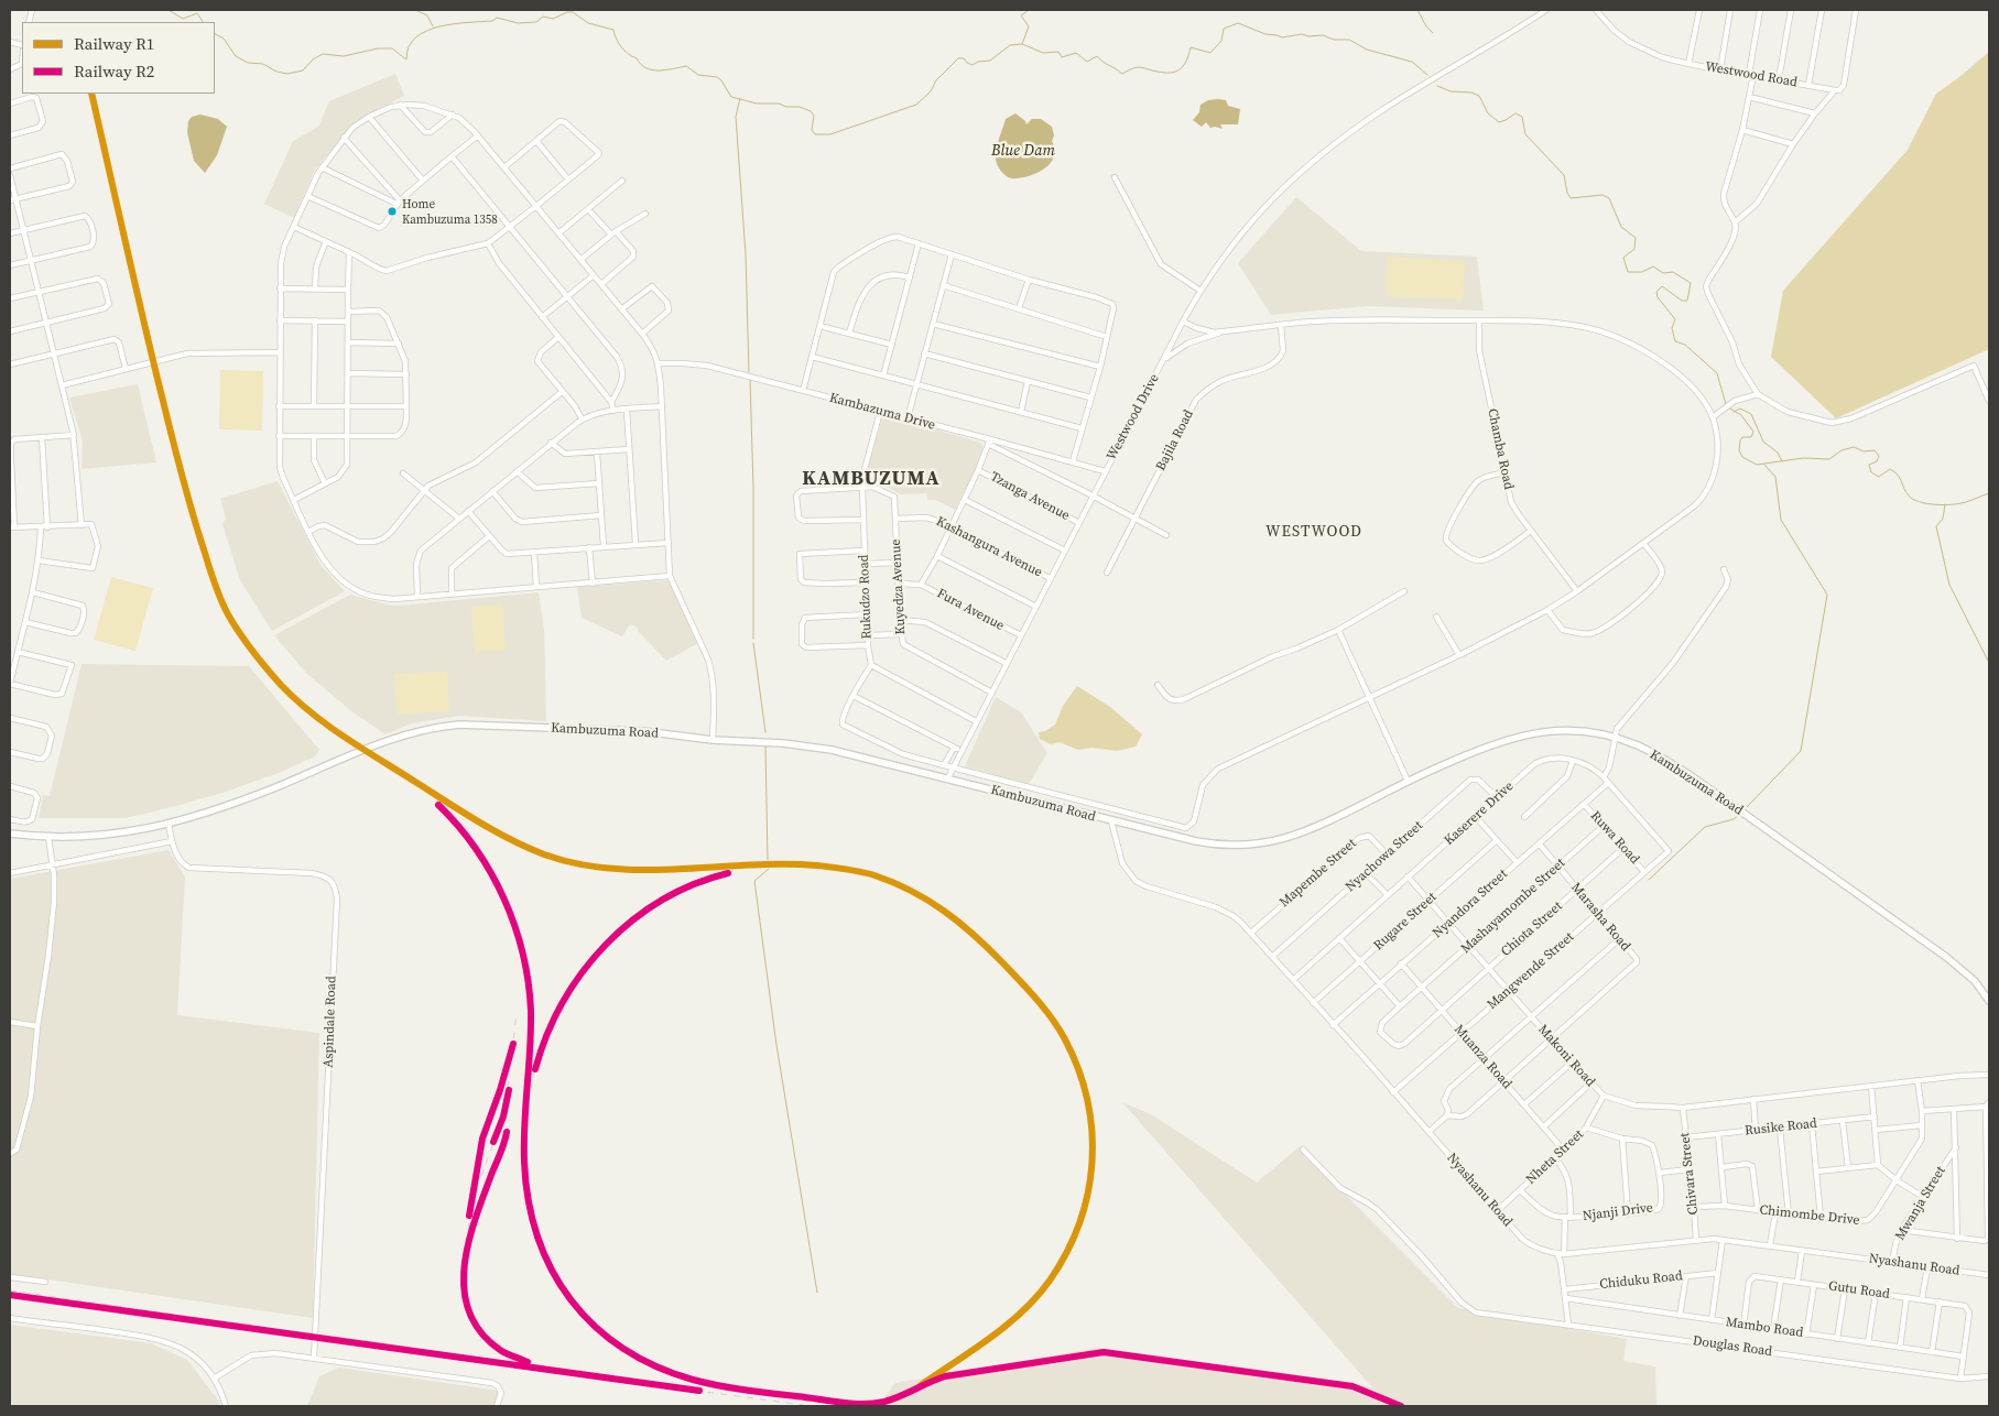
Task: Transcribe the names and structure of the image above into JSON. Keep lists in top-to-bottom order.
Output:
{
  "streets": {
    "main road": ["Kambuzuma Road"],
    "street": [
      "Westwood Road",
      "Kambazuma Drive",
      "Westwood Drive",
      "Bajila Road",
      "Chamba Road",
      "Tzanga Avenue",
      "Kashangura Avenue",
      "Kuyedza Avenue",
      "Rukudzo Road",
      "Fura Avenue",
      "Kaserere Drive",
      "Ruwa Road",
      "Nyachowa Street",
      "Mapembe Street",
      "Nyandora Street",
      "Mashayamombe Street",
      "Marasha Road",
      "Rugare Street",
      "Chiota Street",
      "Mangwende Street",
      "Aspindale Road",
      "Makoni Road",
      "Muanza Road",
      "Rusike Road",
      "Nheta Street",
      "Chivara Street",
      "Nyashanu Road",
      "Mwanja Street",
      "Njanji Drive",
      "Chimombe Drive",
      "Chiduku Road",
      "Gutu Road",
      "Mambo Road",
      "Douglas Road"
    ]
  },
  "crossings": [
    ["Kambazuma Drive", "Westwood Drive"],
    ["Kambazuma Drive", "Tzanga Avenue"],
    ["Kambazuma Drive", "Rukudzo Road"],
    ["Westwood Drive", "Tzanga Avenue"],
    ["Westwood Drive", "Kashangura Avenue"],
    ["Westwood Drive", "Kuyedza Avenue"],
    ["Westwood Drive", "Fura Avenue"],
    ["Westwood Drive", "Kambuzuma Road"],
    ["Kashangura Avenue", "Kuyedza Avenue"],
    ["Kuyedza Avenue", "Rukudzo Road"],
    ["Kambuzuma Road", "Aspindale Road"],
    ["Kambuzuma Road", "Nyashanu Road"],
    ["Kaserere Drive", "Nyachowa Street"],
    ["Kaserere Drive", "Nyandora Street"],
    ["Kaserere Drive", "Mangwende Street"],
    ["Kaserere Drive", "Makoni Road"],
    ["Kaserere Drive", "Nyashanu Road"],
    ["Ruwa Road", "Nyandora Street"],
    ["Ruwa Road", "Mashayamombe Street"],
    ["Ruwa Road", "Chiota Street"],
    ["Ruwa Road", "Mangwende Street"],
    ["Nyachowa Street", "Mapembe Street"],
    ["Nyachowa Street", "Nyashanu Road"],
    ["Mapembe Street", "Nyashanu Road"],
    ["Nyandora Street", "Marasha Road"],
    ["Nyandora Street", "Makoni Road"],
    ["Nyandora Street", "Muanza Road"],
    ["Nyandora Street", "Nyashanu Road"],
    ["Mashayamombe Street", "Marasha Road"],
    ["Mashayamombe Street", "Chiota Street"],
    ["Mashayamombe Street", "Makoni Road"],
    ["Mashayamombe Street", "Muanza Road"],
    ["Marasha Road", "Chiota Street"],
    ["Marasha Road", "Mangwende Street"],
    ["Marasha Road", "Makoni Road"],
    ["Rugare Street", "Makoni Road"],
    ["Rugare Street", "Nyashanu Road"],
    ["Chiota Street", "Makoni Road"],
    ["Chiota Street", "Muanza Road"],
    ["Mangwende Street", "Makoni Road"],
    ["Mangwende Street", "Muanza Road"],
    ["Mangwende Street", "Nyashanu Road"],
    ["Makoni Road", "Nheta Street"],
    ["Makoni Road", "Chivara Street"],
    ["Makoni Road", "Chimombe Drive"],
    ["Muanza Road", "Nheta Street"],
    ["Rusike Road", "Chivara Street"],
    ["Nheta Street", "Nyashanu Road"],
    ["Nheta Street", "Njanji Drive"],
    ["Chivara Street", "Nyashanu Road"],
    ["Chivara Street", "Chimombe Drive"],
    ["Nyashanu Road", "Mwanja Street"],
    ["Gutu Road", "Mambo Road"]
  ],
  "districts": ["KAMBUZUMA", "WESTWOOD"],
  "water": ["Blue Dam"],
  "places": ["Home Kambuzuma 1358"],
  "lines": ["rail line R1", "rail line R2"],
  "legend": ["Railway R1", "Railway R2"]
}
